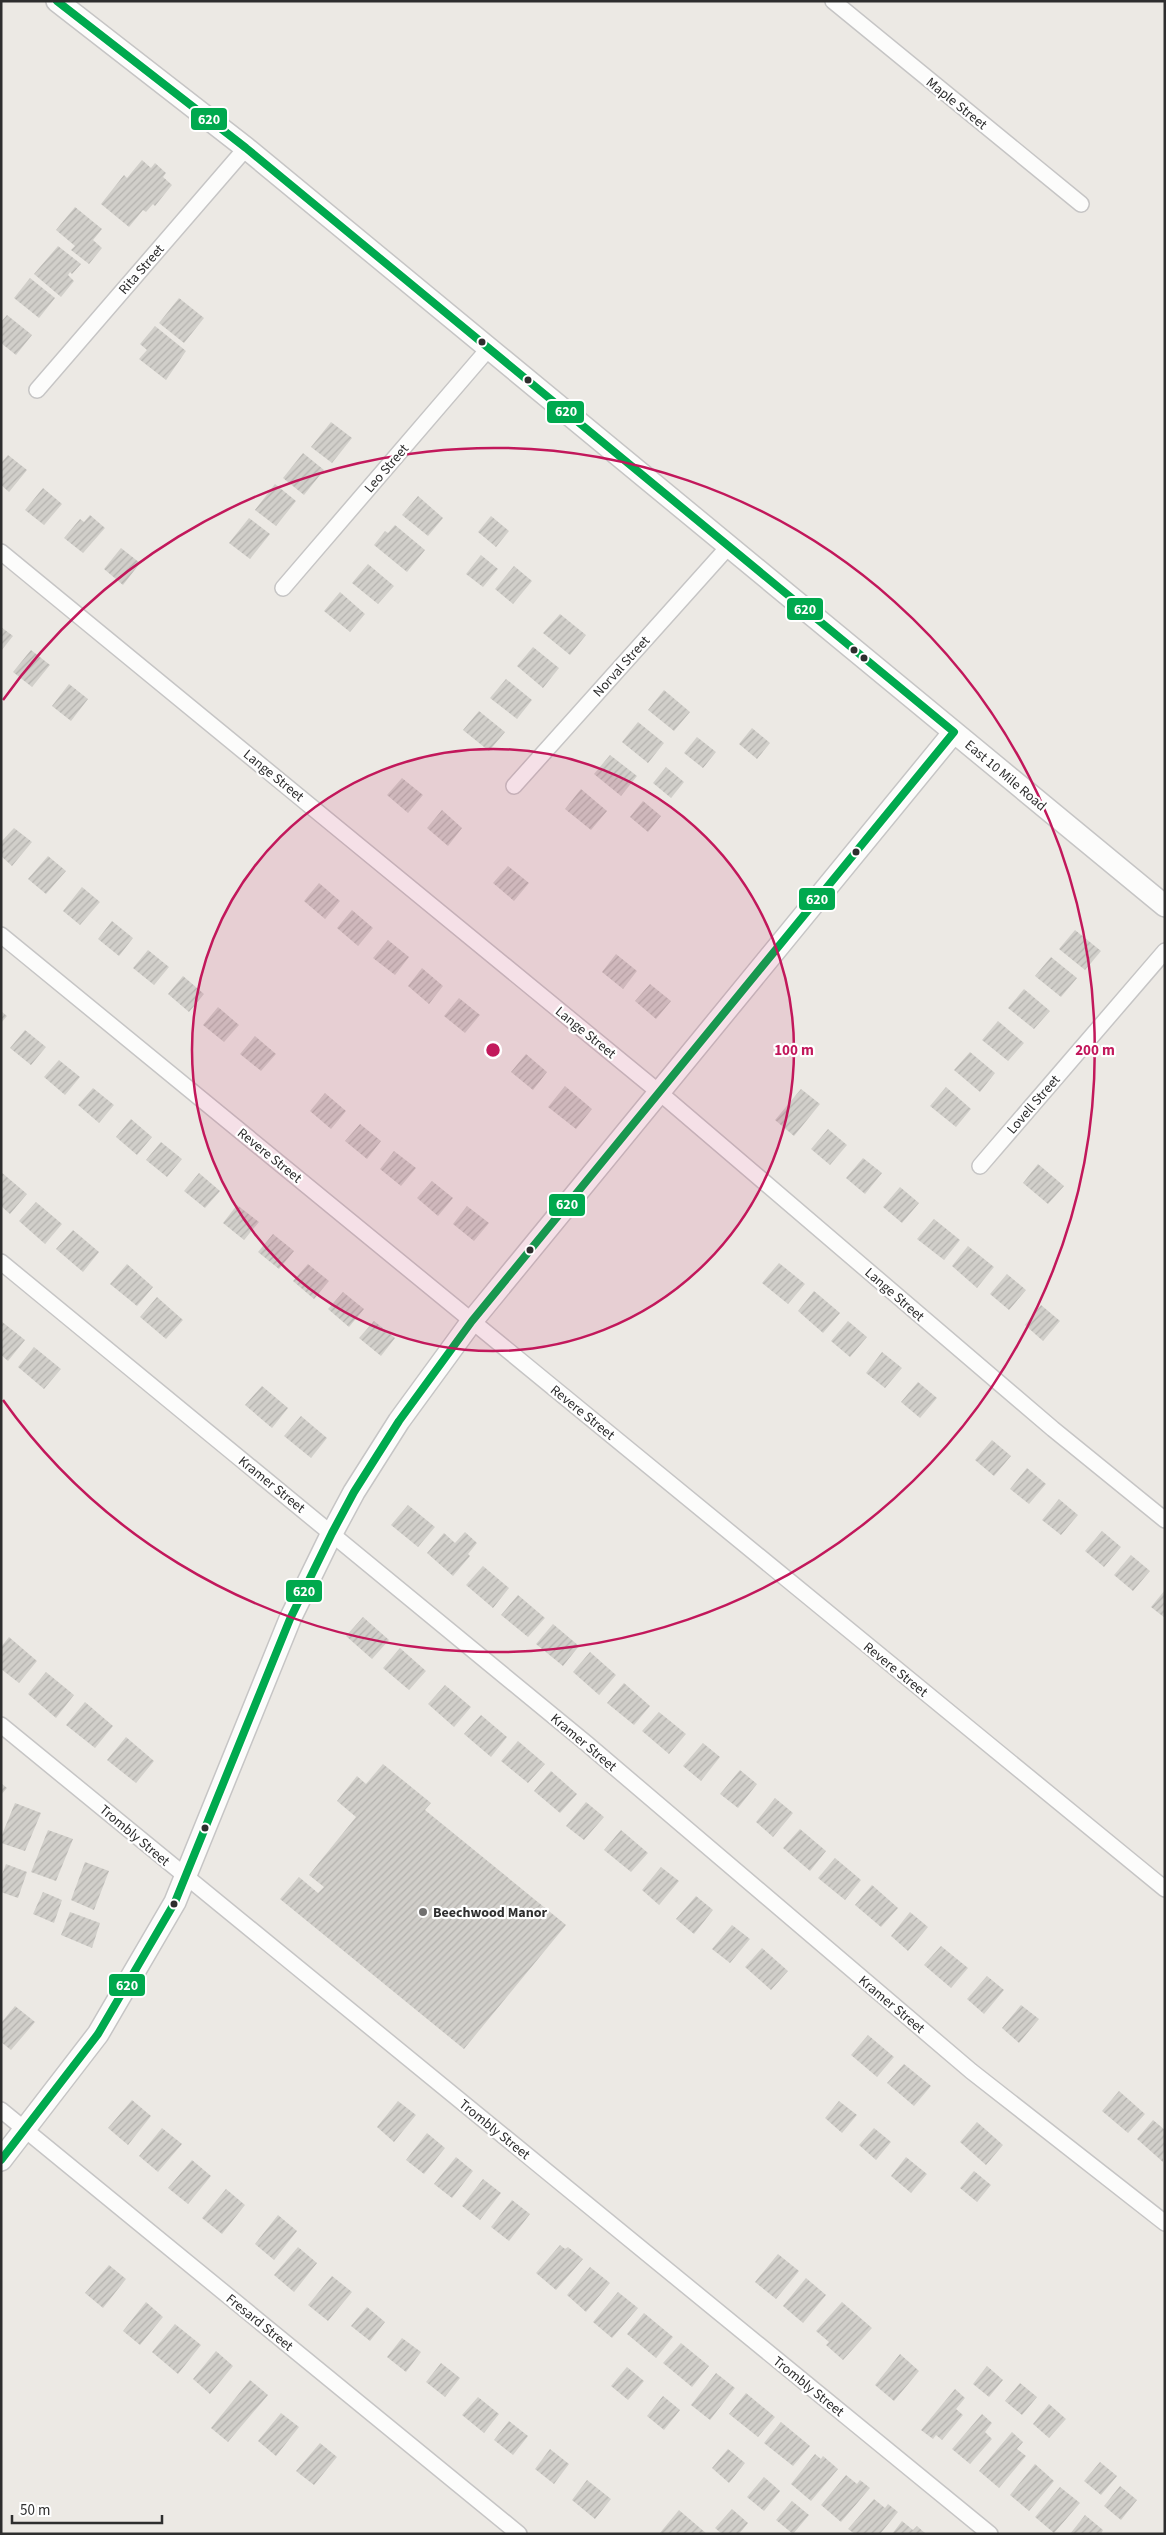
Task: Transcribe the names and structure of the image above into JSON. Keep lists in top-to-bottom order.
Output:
{
  "streets": {
    "street": [
      "Maple Street",
      "Rita Street",
      "Leo Street",
      "Norval Street",
      "Lange Street",
      "East 10 Mile Road",
      "Lovell Street",
      "Revere Street",
      "Kramer Street",
      "Trombly Street",
      "Fresard Street"
    ]
  },
  "crossings": [
    ["Rita Street", "East 10 Mile Road"],
    ["Leo Street", "East 10 Mile Road"],
    ["Norval Street", "East 10 Mile Road"]
  ],
  "places": ["Beechwood Manor"],
  "lines": ["transit line 620"],
  "scale_bar": "50 m",
  "rings": ["100 m", "200 m"]
}
